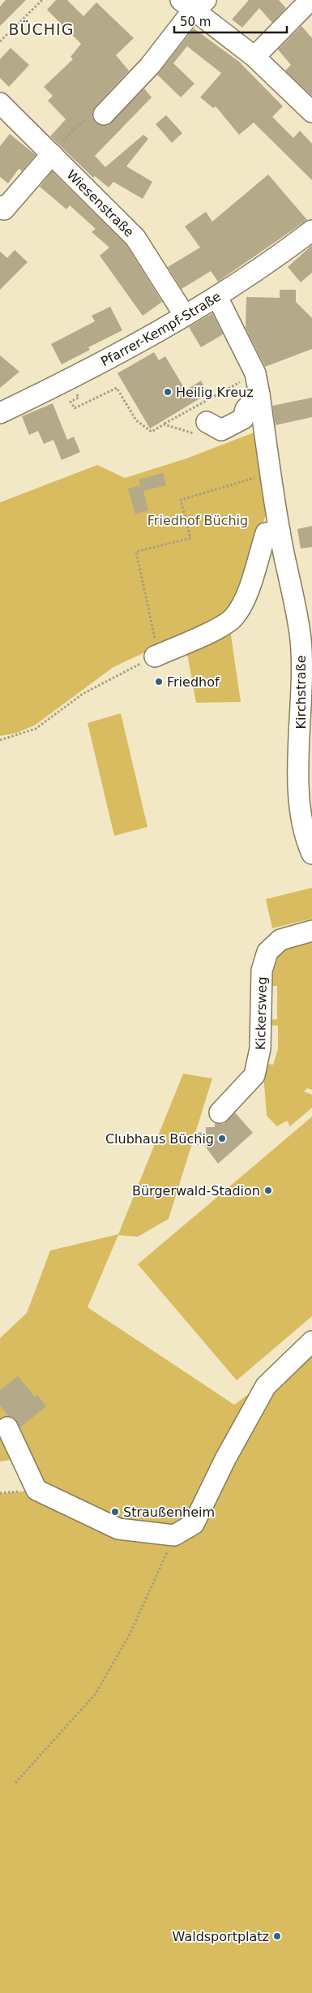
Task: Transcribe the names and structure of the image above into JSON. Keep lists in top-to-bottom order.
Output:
{
  "streets": {
    "street": [
      "Wiesenstraße",
      "Pfarrer-Kempf-Straße",
      "Kirchstraße",
      "Kickersweg"
    ]
  },
  "crossings": [
    ["Wiesenstraße", "Pfarrer-Kempf-Straße"],
    ["Pfarrer-Kempf-Straße", "Kirchstraße"]
  ],
  "districts": ["BÜCHIG"],
  "parks": ["Friedhof Büchig"],
  "places": [
    "Heilig Kreuz",
    "Friedhof",
    "Clubhaus Büchig",
    "Bürgerwald-Stadion",
    "Straußenheim",
    "Waldsportplatz"
  ],
  "scale_bar": "50 m"
}
